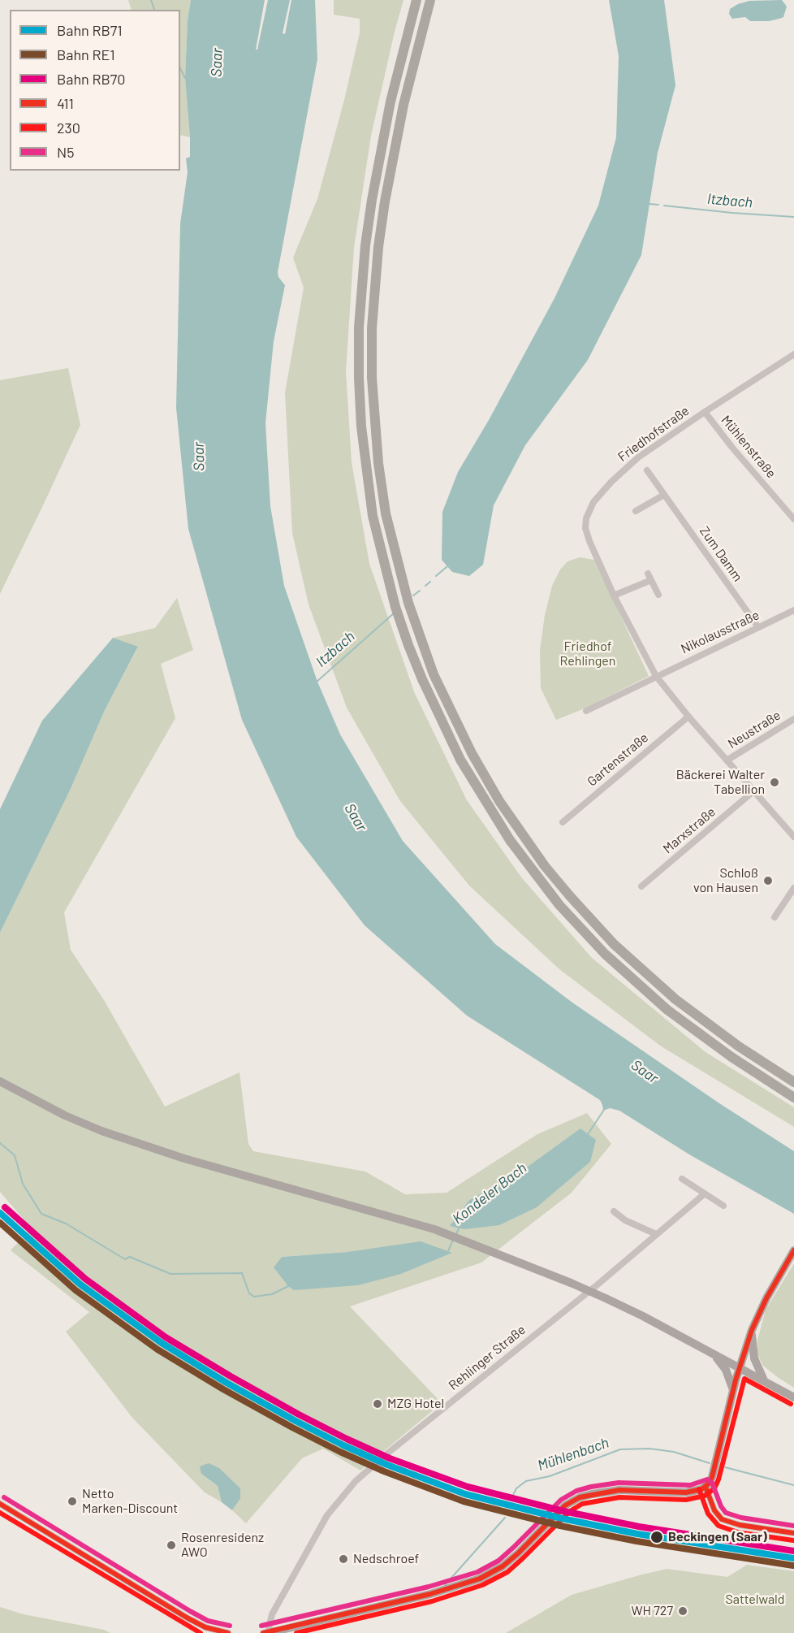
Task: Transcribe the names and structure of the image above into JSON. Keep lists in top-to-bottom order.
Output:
{
  "streets": {
    "street": [
      "Friedhofstraße",
      "Mühlenstraße",
      "Zum Damm",
      "Nikolausstraße",
      "Neustraße",
      "Gartenstraße",
      "Marxstraße",
      "Rehlinger Straße"
    ]
  },
  "crossings": [
    ["Friedhofstraße", "Mühlenstraße"],
    ["Friedhofstraße", "Nikolausstraße"],
    ["Friedhofstraße", "Neustraße"],
    ["Friedhofstraße", "Gartenstraße"],
    ["Friedhofstraße", "Marxstraße"],
    ["Zum Damm", "Nikolausstraße"]
  ],
  "water": [
    "Saar",
    "Itzbach",
    "Kondeler Bach",
    "Mühlenbach"
  ],
  "parks": ["Friedhof Rehlingen", "Sattelwald"],
  "places": [
    "Bäckerei Walter Tabellion",
    "Schloß von Hausen",
    "MZG Hotel",
    "Netto Marken-Discount",
    "Beckingen (Saar)",
    "Rosenresidenz AWO",
    "Nedschroef",
    "WH 727"
  ],
  "lines": [
    "rail line RB70",
    "rail line RB71",
    "rail line RE1",
    "transit line 411",
    "transit line 230",
    "transit line N5"
  ],
  "legend": [
    "Bahn RB71",
    "Bahn RE1",
    "Bahn RB70",
    "411",
    "230",
    "N5"
  ]
}
